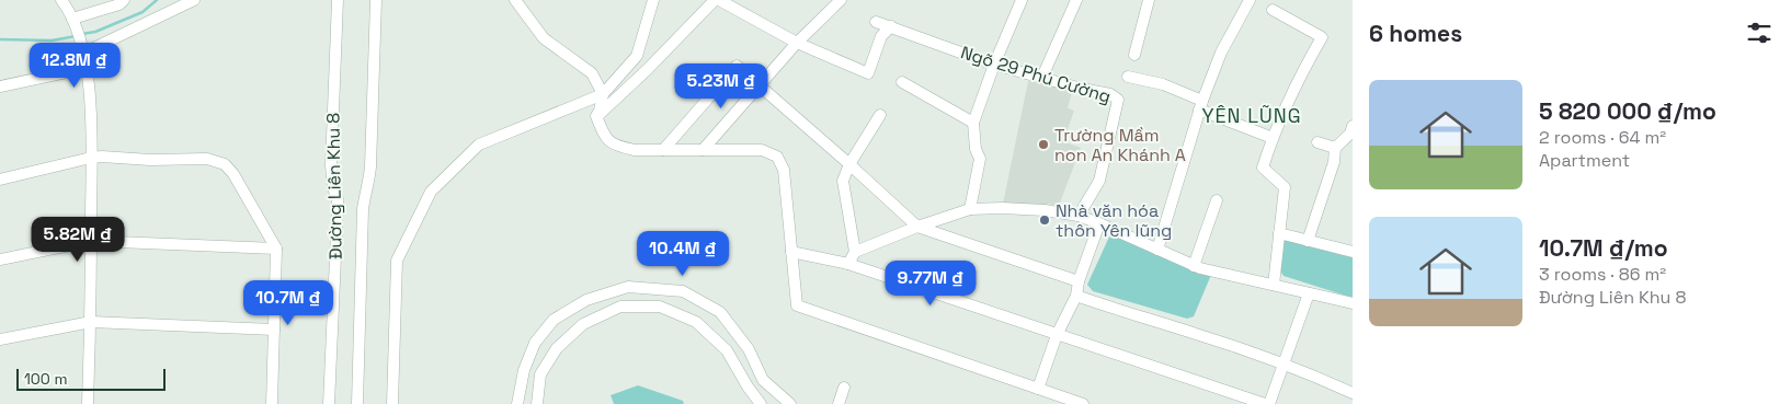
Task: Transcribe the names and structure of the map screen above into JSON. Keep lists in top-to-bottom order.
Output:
{
  "streets": {
    "street": ["Ngõ 29 Phú Cường", "Đường Liên Khu 8"]
  },
  "districts": ["YÊN LŨNG"],
  "places": ["Trường Mầm non An Khánh A", "Nhà văn hóa thôn Yên lũng"],
  "scale_bar": "100 m",
  "page": {
    "heading": "6 homes",
    "price": [
      "12.8M ₫",
      "5.23M ₫",
      "5.82M ₫",
      "10.4M ₫",
      "9.77M ₫",
      "10.7M ₫"
    ],
    "list": [
      {
        "name": "5 820 000 ₫/mo",
        "note": "2 rooms · 64 m² · Apartment"
      },
      {
        "name": "10.7M ₫/mo",
        "note": "3 rooms · 86 m² · Đường Liên Khu 8"
      }
    ],
    "scale": "100 m"
  }
}
